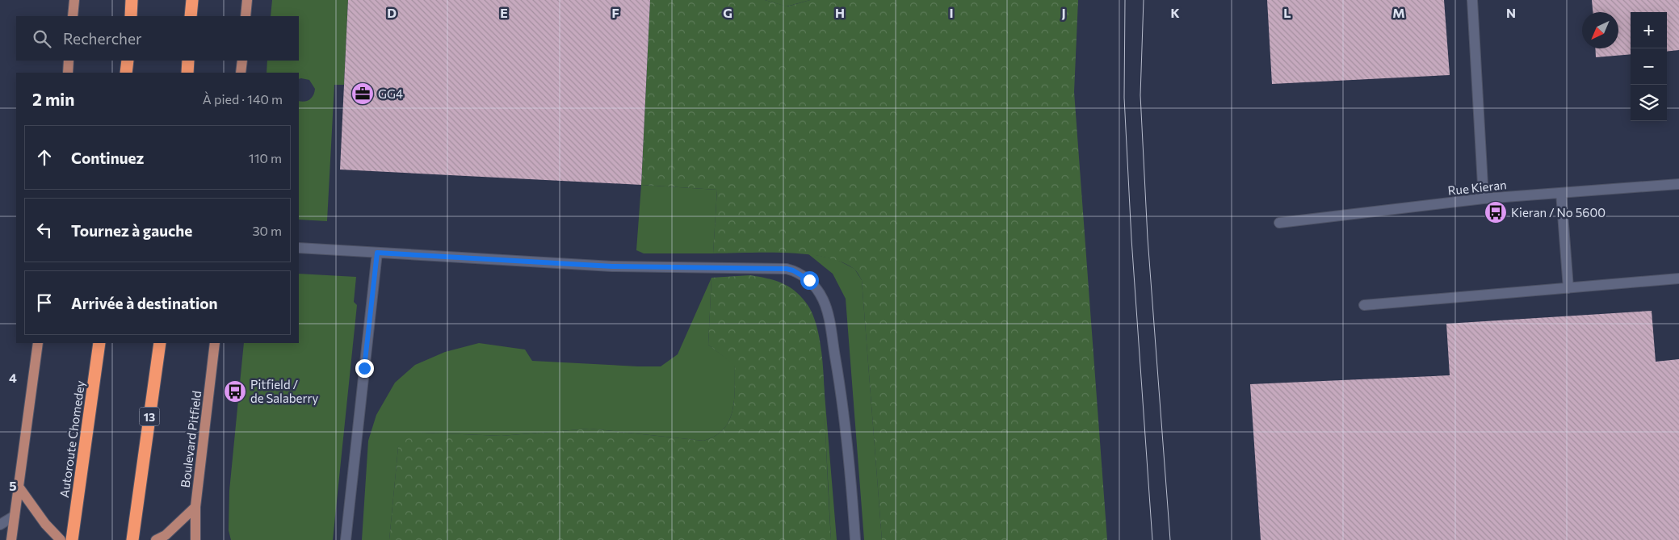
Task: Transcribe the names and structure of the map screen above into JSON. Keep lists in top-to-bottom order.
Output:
{
  "streets": {
    "highway": ["13", "Autoroute Chomedey"],
    "main road": ["Boulevard Pitfield"],
    "street": ["Rue Kieran"]
  },
  "places": {
    "office": ["GG4"],
    "bus stop": ["Kieran / No 5600", "Pitfield / de Salaberry"]
  },
  "north": "bottom left",
  "page": {
    "map_buttons": ["+", "−"],
    "search": "Rechercher",
    "heading": ["2 min", "À pied · 140 m"],
    "list": [
      ["Continuez", "110 m"],
      ["Tournez à gauche", "30 m"],
      "Arrivée à destination"
    ]
  },
  "grid": {
    "columns": [
      "D",
      "E",
      "F",
      "G",
      "H",
      "I",
      "J",
      "K",
      "L",
      "M",
      "N"
    ],
    "rows": ["4", "5"]
  }
}
